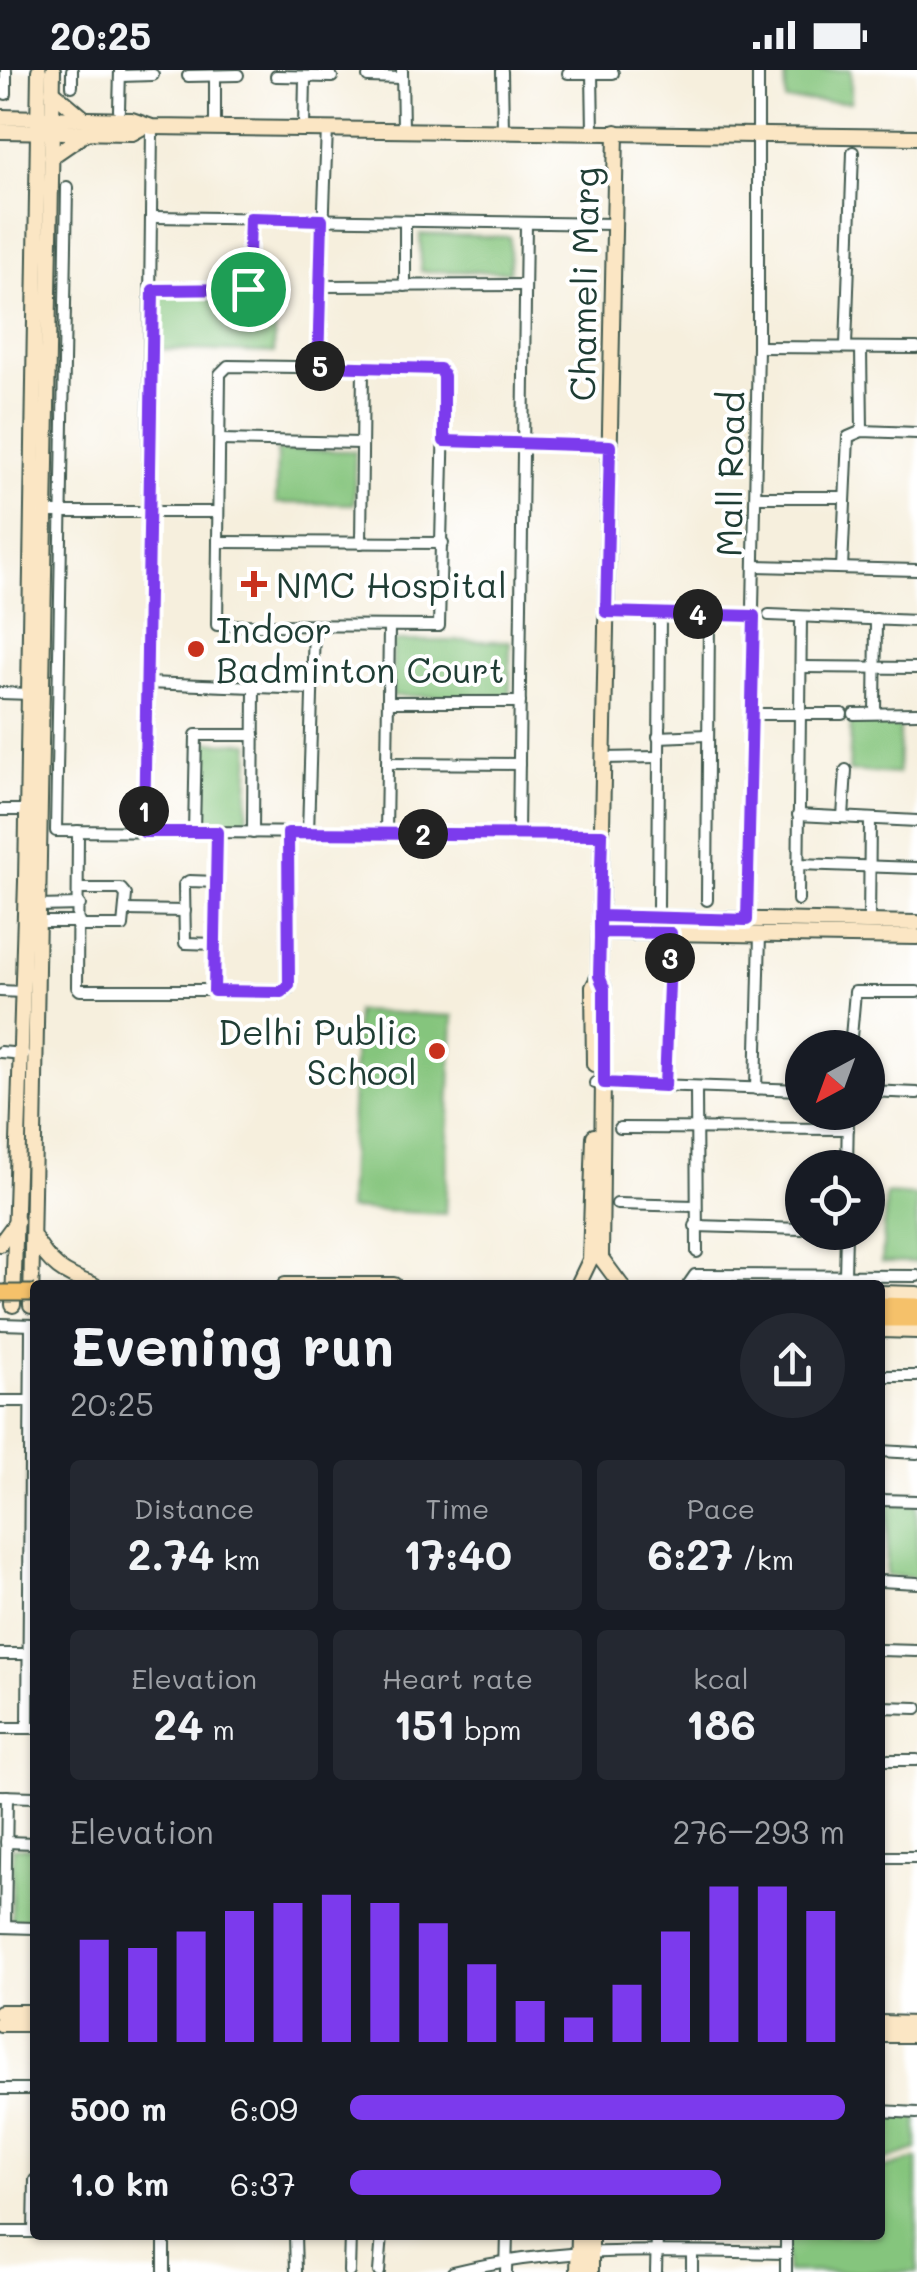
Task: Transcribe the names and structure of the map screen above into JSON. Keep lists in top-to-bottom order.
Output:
{
  "streets": {
    "street": ["Chameli Marg", "Mall Road"]
  },
  "places": {
    "health": ["NMC Hospital"],
    "other": ["Indoor Badminton Court", "Delhi Public School"]
  },
  "north": "bottom left",
  "page": {
    "status": "20:25",
    "pins": [
      "5",
      "4",
      "1",
      "2",
      "3"
    ],
    "heading": ["Evening run", "20:25"],
    "stats": [
      ["Distance", "2.74 km"],
      ["Time", "17:40"],
      ["Pace", "6:27 /km"],
      ["Elevation", "24 m"],
      ["Heart rate", "151 bpm"],
      ["kcal", "186"]
    ],
    "chart": ["Elevation", "276–293 m"],
    "list": [
      {
        "name": "500 m",
        "note": "6:09"
      },
      {
        "name": "1.0 km",
        "note": "6:37"
      }
    ]
  }
}
